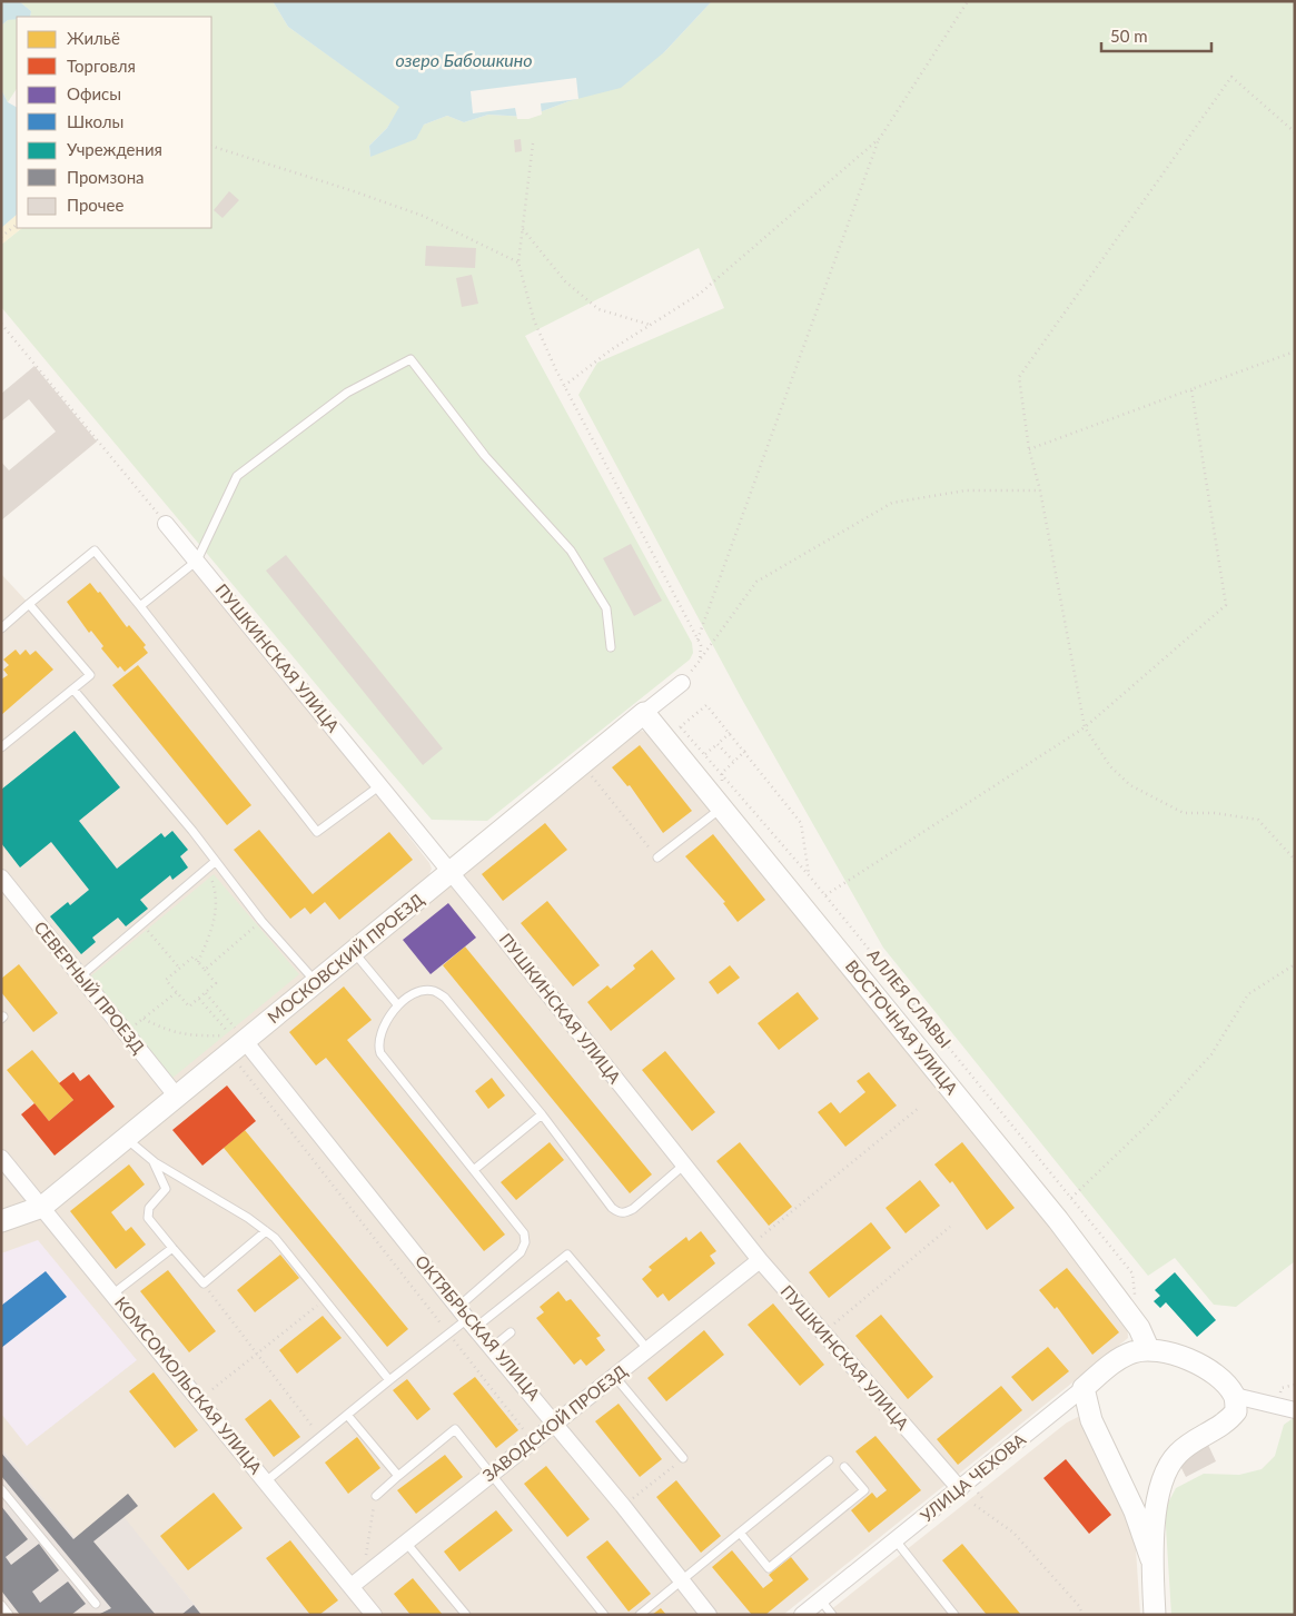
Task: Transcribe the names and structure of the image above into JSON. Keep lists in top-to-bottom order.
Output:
{
  "streets": {
    "street": [
      "ПУШКИНСКАЯ УЛИЦА",
      "МОСКОВСКИЙ ПРОЕЗД",
      "СЕВЕРНЫЙ ПРОЕЗД",
      "ВОСТОЧНАЯ УЛИЦА",
      "ОКТЯБРЬСКАЯ УЛИЦА",
      "КОМСОМОЛЬСКАЯ УЛИЦА",
      "ЗАВОДСКОЙ ПРОЕЗД",
      "УЛИЦА ЧЕХОВА"
    ],
    "path": ["АЛЛЕЯ СЛАВЫ"]
  },
  "crossings": [
    ["ПУШКИНСКАЯ УЛИЦА", "МОСКОВСКИЙ ПРОЕЗД"],
    ["ПУШКИНСКАЯ УЛИЦА", "ЗАВОДСКОЙ ПРОЕЗД"],
    ["ПУШКИНСКАЯ УЛИЦА", "УЛИЦА ЧЕХОВА"],
    ["МОСКОВСКИЙ ПРОЕЗД", "СЕВЕРНЫЙ ПРОЕЗД"],
    ["МОСКОВСКИЙ ПРОЕЗД", "ВОСТОЧНАЯ УЛИЦА"],
    ["МОСКОВСКИЙ ПРОЕЗД", "ОКТЯБРЬСКАЯ УЛИЦА"],
    ["МОСКОВСКИЙ ПРОЕЗД", "КОМСОМОЛЬСКАЯ УЛИЦА"],
    ["ВОСТОЧНАЯ УЛИЦА", "УЛИЦА ЧЕХОВА"],
    ["ОКТЯБРЬСКАЯ УЛИЦА", "ЗАВОДСКОЙ ПРОЕЗД"],
    ["КОМСОМОЛЬСКАЯ УЛИЦА", "ЗАВОДСКОЙ ПРОЕЗД"]
  ],
  "water": ["озеро Бабошкино"],
  "legend": [
    "Жильё",
    "Торговля",
    "Офисы",
    "Школы",
    "Учреждения",
    "Промзона",
    "Прочее"
  ],
  "scale_bar": "50 m"
}
